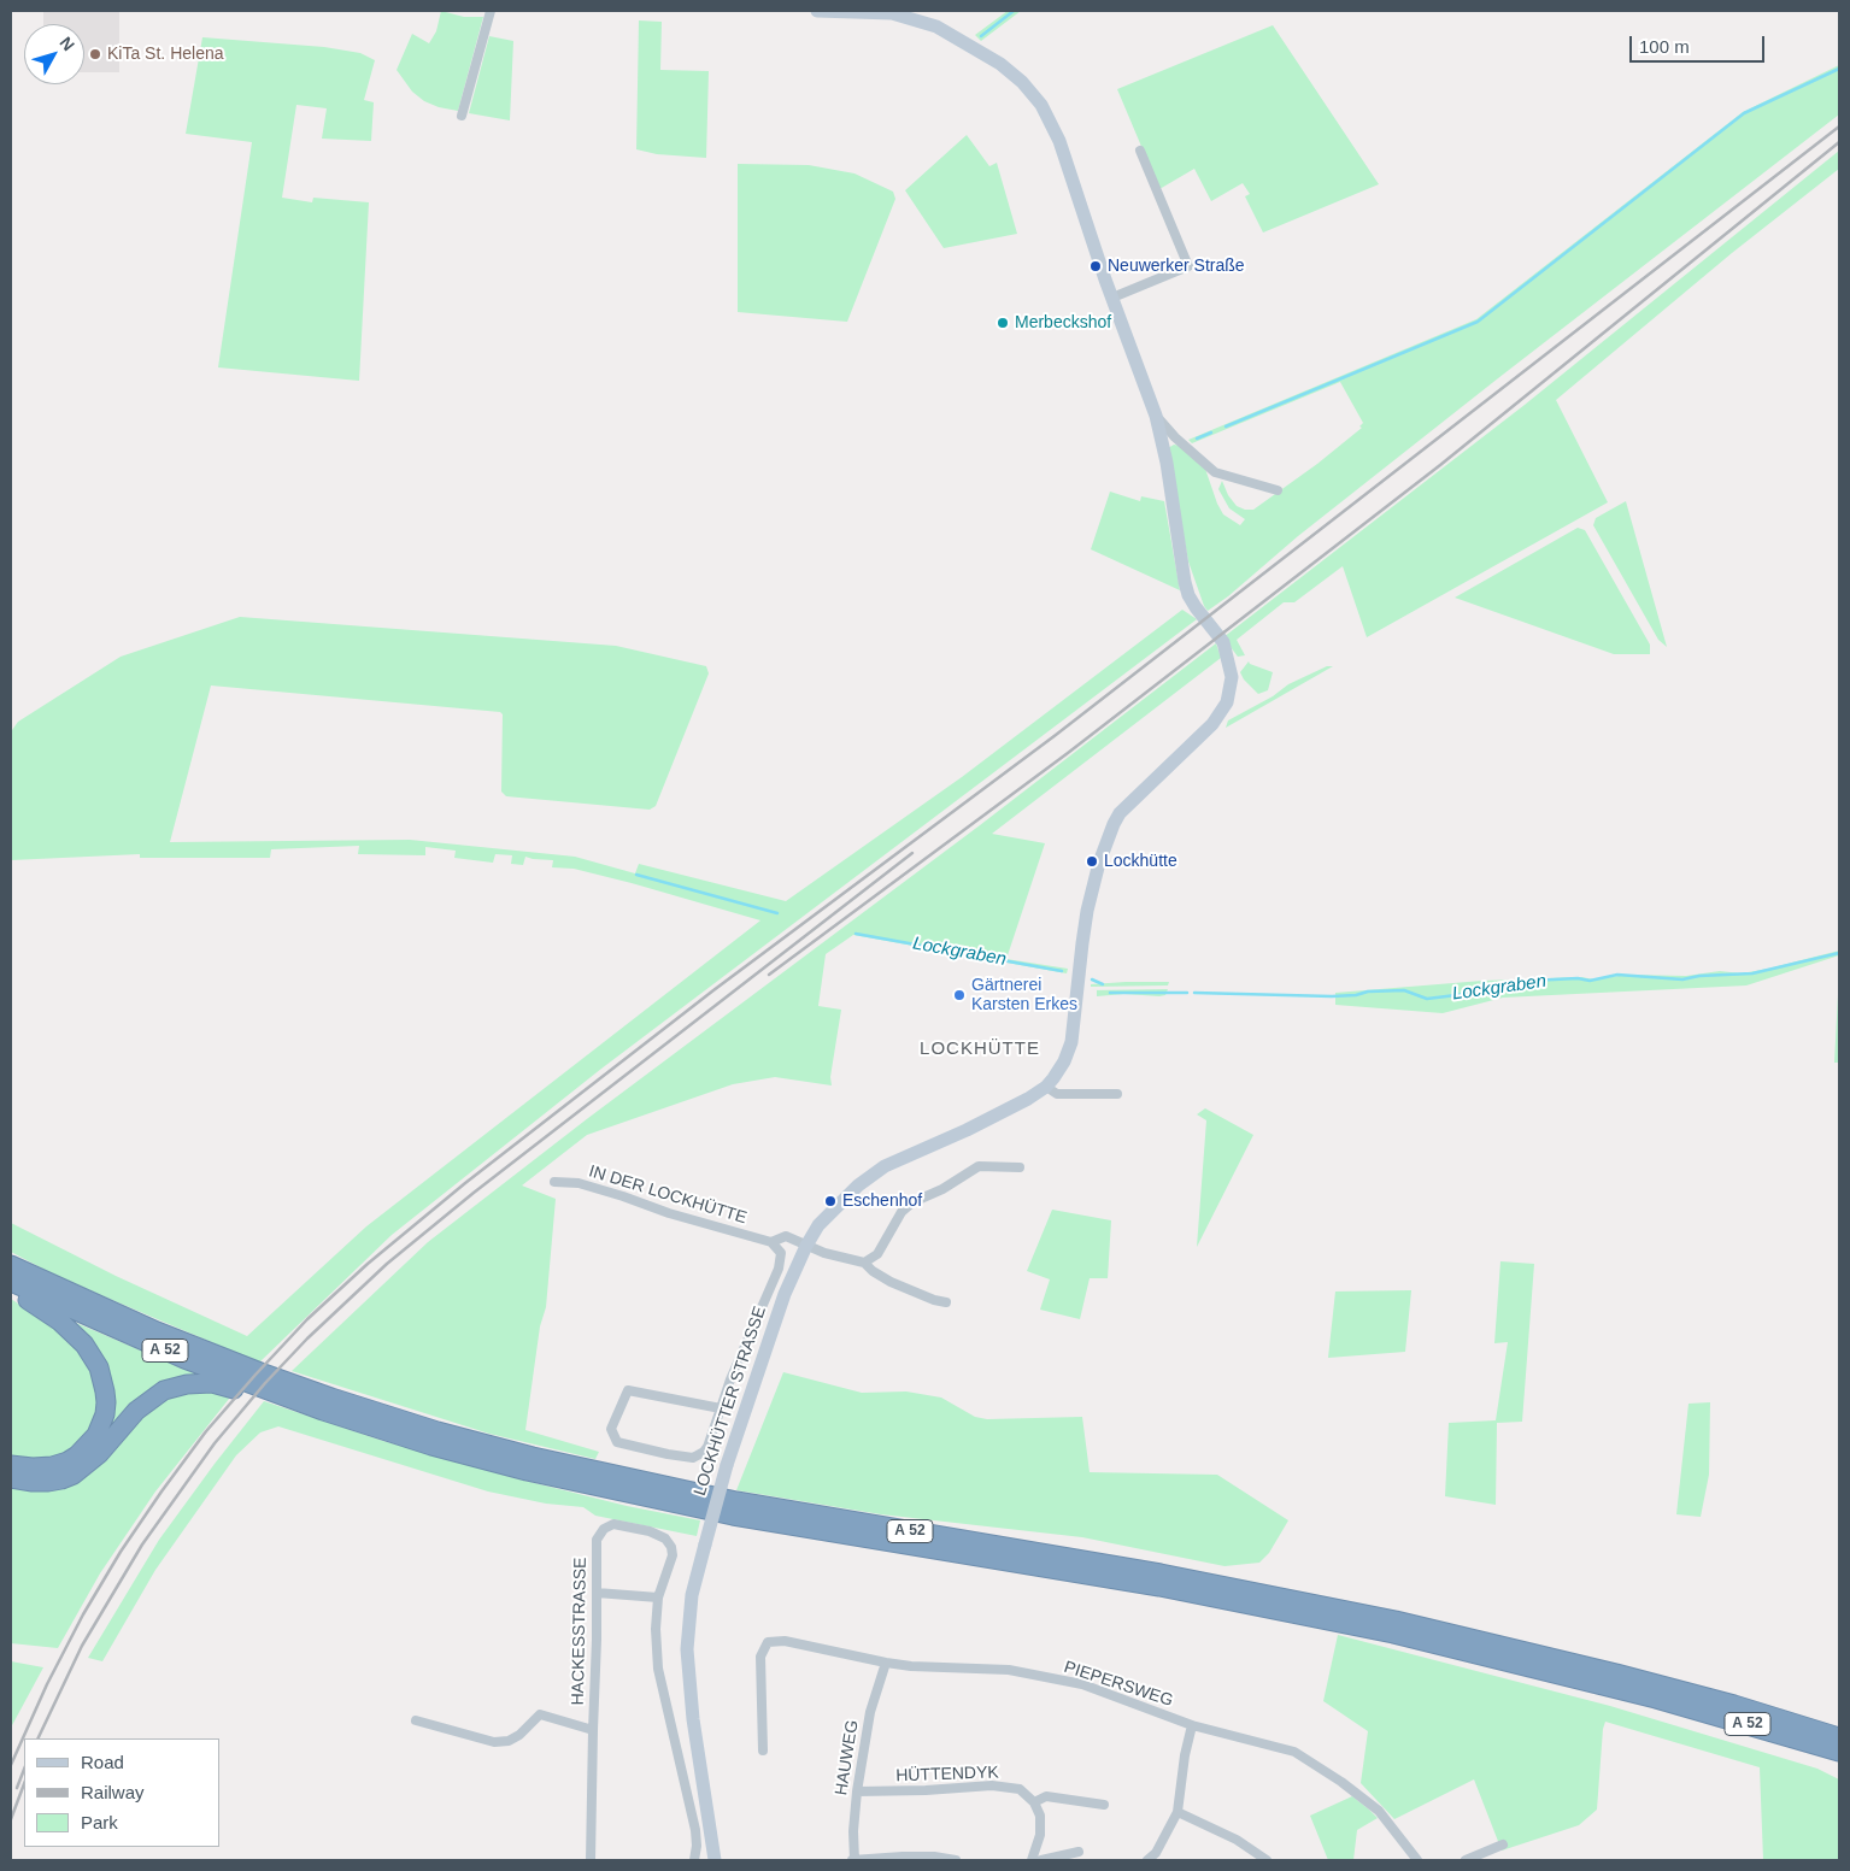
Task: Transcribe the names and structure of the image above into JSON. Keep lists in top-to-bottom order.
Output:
{
  "streets": {
    "highway": ["A 52"],
    "street": [
      "IN DER LOCKHÜTTE",
      "LOCKHÜTTER STRASSE",
      "HACKESSTRASSE",
      "PIEPERSWEG",
      "HAUWEG",
      "HÜTTENDYK"
    ]
  },
  "crossings": [
    ["IN DER LOCKHÜTTE", "LOCKHÜTTER STRASSE"],
    ["PIEPERSWEG", "HAUWEG"],
    ["HAUWEG", "HÜTTENDYK"]
  ],
  "districts": ["LOCKHÜTTE"],
  "water": ["Lockgraben"],
  "places": [
    "KiTa St. Helena",
    "Neuwerker Straße",
    "Merbeckshof",
    "Lockhütte",
    "Gärtnerei Karsten Erkes",
    "Eschenhof"
  ],
  "legend": ["Road", "Railway", "Park"],
  "scale_bar": "100 m",
  "north": "top right"
}
